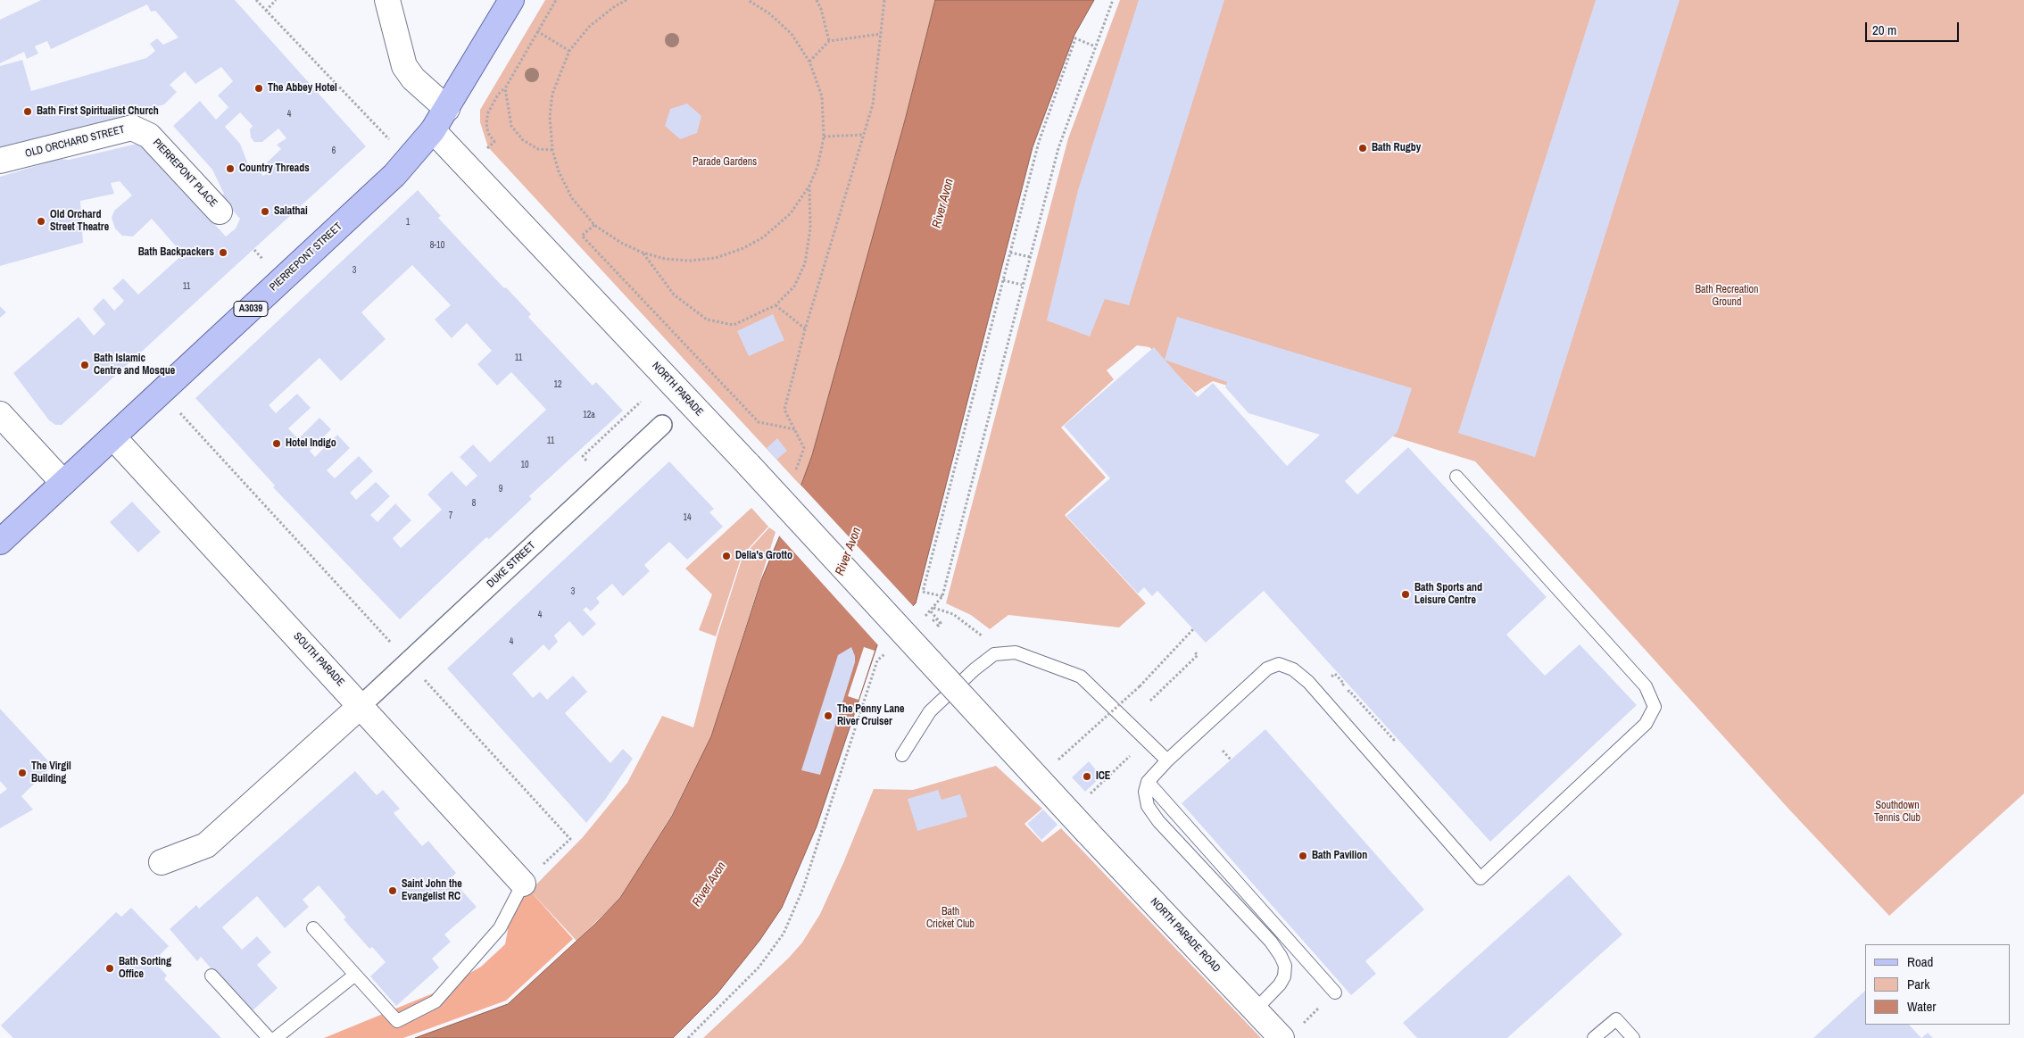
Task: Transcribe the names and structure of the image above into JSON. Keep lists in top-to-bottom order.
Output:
{
  "streets": {
    "main road": ["PIERREPONT STREET", "A3039"],
    "street": [
      "OLD ORCHARD STREET",
      "PIERREPONT PLACE",
      "NORTH PARADE",
      "DUKE STREET",
      "SOUTH PARADE",
      "NORTH PARADE ROAD"
    ]
  },
  "crossings": [
    ["OLD ORCHARD STREET", "PIERREPONT PLACE"],
    ["PIERREPONT STREET", "A3039"],
    ["PIERREPONT STREET", "NORTH PARADE"],
    ["PIERREPONT STREET", "SOUTH PARADE"],
    ["NORTH PARADE", "NORTH PARADE ROAD"],
    ["DUKE STREET", "SOUTH PARADE"]
  ],
  "water": ["River Avon"],
  "parks": [
    "Parade Gardens",
    "Bath Recreation Ground",
    "Southdown Tennis Club",
    "Bath Cricket Club"
  ],
  "places": [
    "The Abbey Hotel",
    "Bath First Spiritualist Church",
    "Bath Rugby",
    "Country Threads",
    "Salathai",
    "Old Orchard Street Theatre",
    "Bath Backpackers",
    "Bath Islamic Centre and Mosque",
    "Hotel Indigo",
    "Delia's Grotto",
    "Bath Sports and Leisure Centre",
    "The Penny Lane River Cruiser",
    "The Virgil Building",
    "ICE",
    "Bath Pavilion",
    "Saint John the Evangelist RC",
    "Bath Sorting Office"
  ],
  "house_numbers": [
    "4",
    "6",
    "1",
    "8-10",
    "3",
    "11",
    "11",
    "12",
    "12a",
    "11",
    "10",
    "9",
    "8",
    "7",
    "14",
    "3",
    "4",
    "4"
  ],
  "legend": ["Road", "Park", "Water"],
  "scale_bar": "20 m"
}
